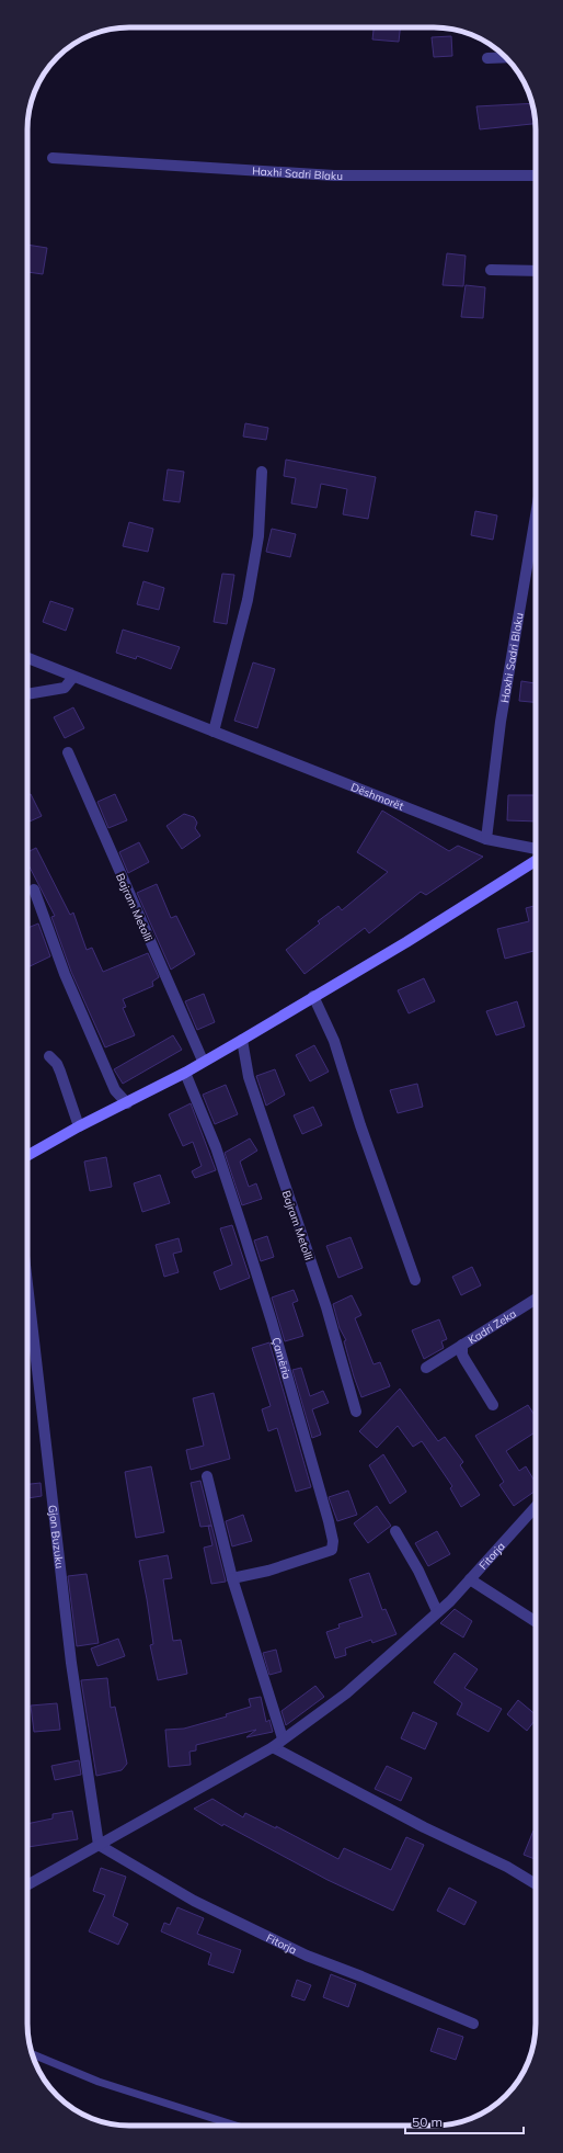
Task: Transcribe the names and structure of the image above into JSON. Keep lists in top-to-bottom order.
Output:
{
  "streets": {
    "street": [
      "Haxhi Sadri Blaku",
      "Dëshmorët",
      "Bajram Metolli",
      "Kadri Zeka",
      "Çamëria",
      "Gjon Buzuku",
      "Fitorja"
    ]
  },
  "crossings": [
    ["Haxhi Sadri Blaku", "Dëshmorët"],
    ["Gjon Buzuku", "Fitorja"]
  ],
  "scale_bar": "50 m"
}
